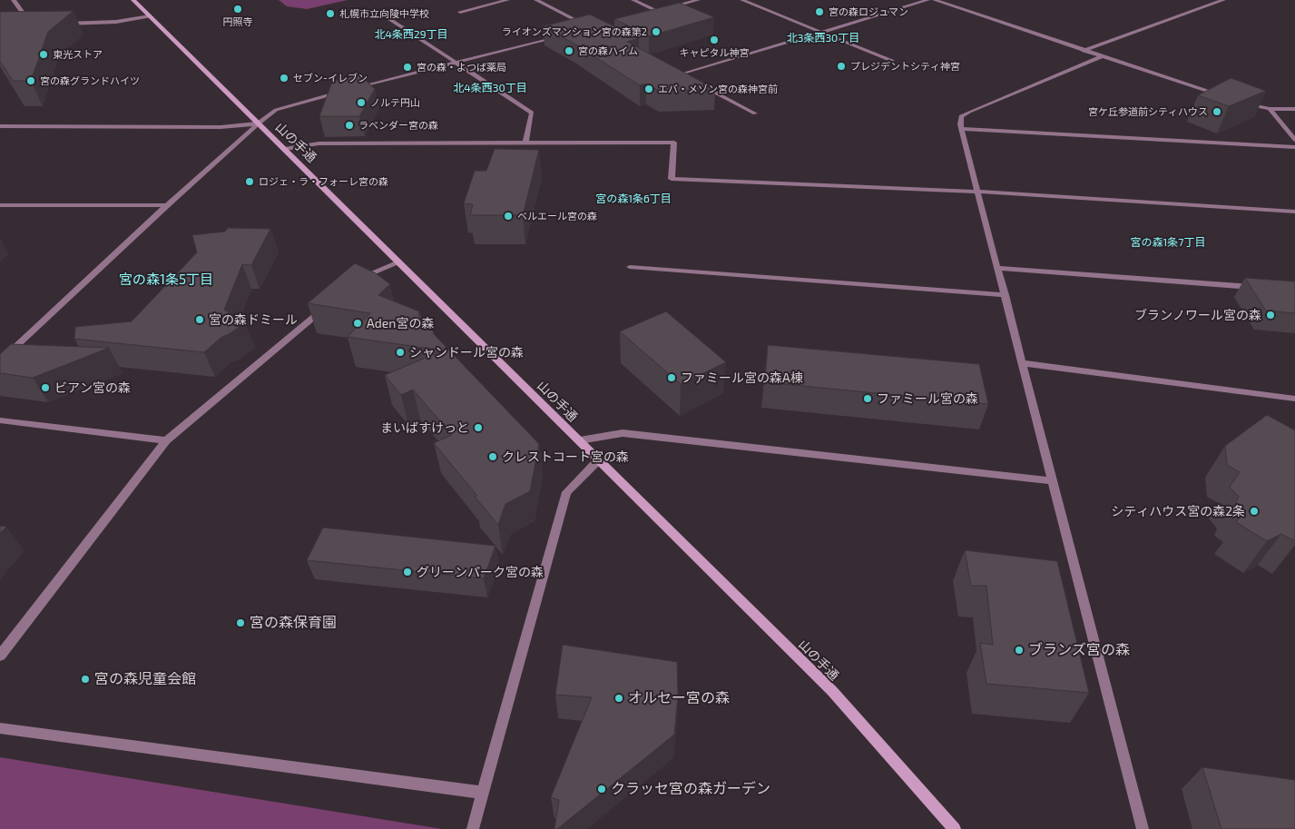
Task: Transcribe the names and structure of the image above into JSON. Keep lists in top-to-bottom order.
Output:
{
  "streets": {
    "main road": ["山の手通"]
  },
  "districts": [
    "北4条西29丁目",
    "北3条西30丁目",
    "北4条西30丁目",
    "宮の森1条6丁目",
    "宮の森1条7丁目",
    "宮の森1条5丁目"
  ],
  "places": [
    "円照寺",
    "宮の森ロジュマン",
    "札幌市立向陵中学校",
    "ライオンズマンション宮の森第2",
    "キャピタル神宮",
    "宮の森ハイム",
    "東光ストア",
    "プレジデントシティ神宮",
    "宮の森・よつば薬局",
    "セブン-イレブン",
    "宮の森グランドハイツ",
    "エバ・メゾン宮の森神宮前",
    "ノルテ円山",
    "宮ケ丘参道前シティハウス",
    "ラベンダー宮の森",
    "ロジェ・ラ・フォーレ宮の森",
    "ベルエール宮の森",
    "ブランノワール宮の森",
    "宮の森ドミール",
    "Aden宮の森",
    "シャンドール宮の森",
    "ファミール宮の森A棟",
    "ビアン宮の森",
    "ファミール宮の森",
    "まいばすけっと",
    "クレストコート宮の森",
    "シティハウス宮の森2条",
    "グリーンパーク宮の森",
    "宮の森保育園",
    "ブランズ宮の森",
    "宮の森児童会館",
    "オルセー宮の森",
    "クラッセ宮の森ガーデン"
  ]
}
